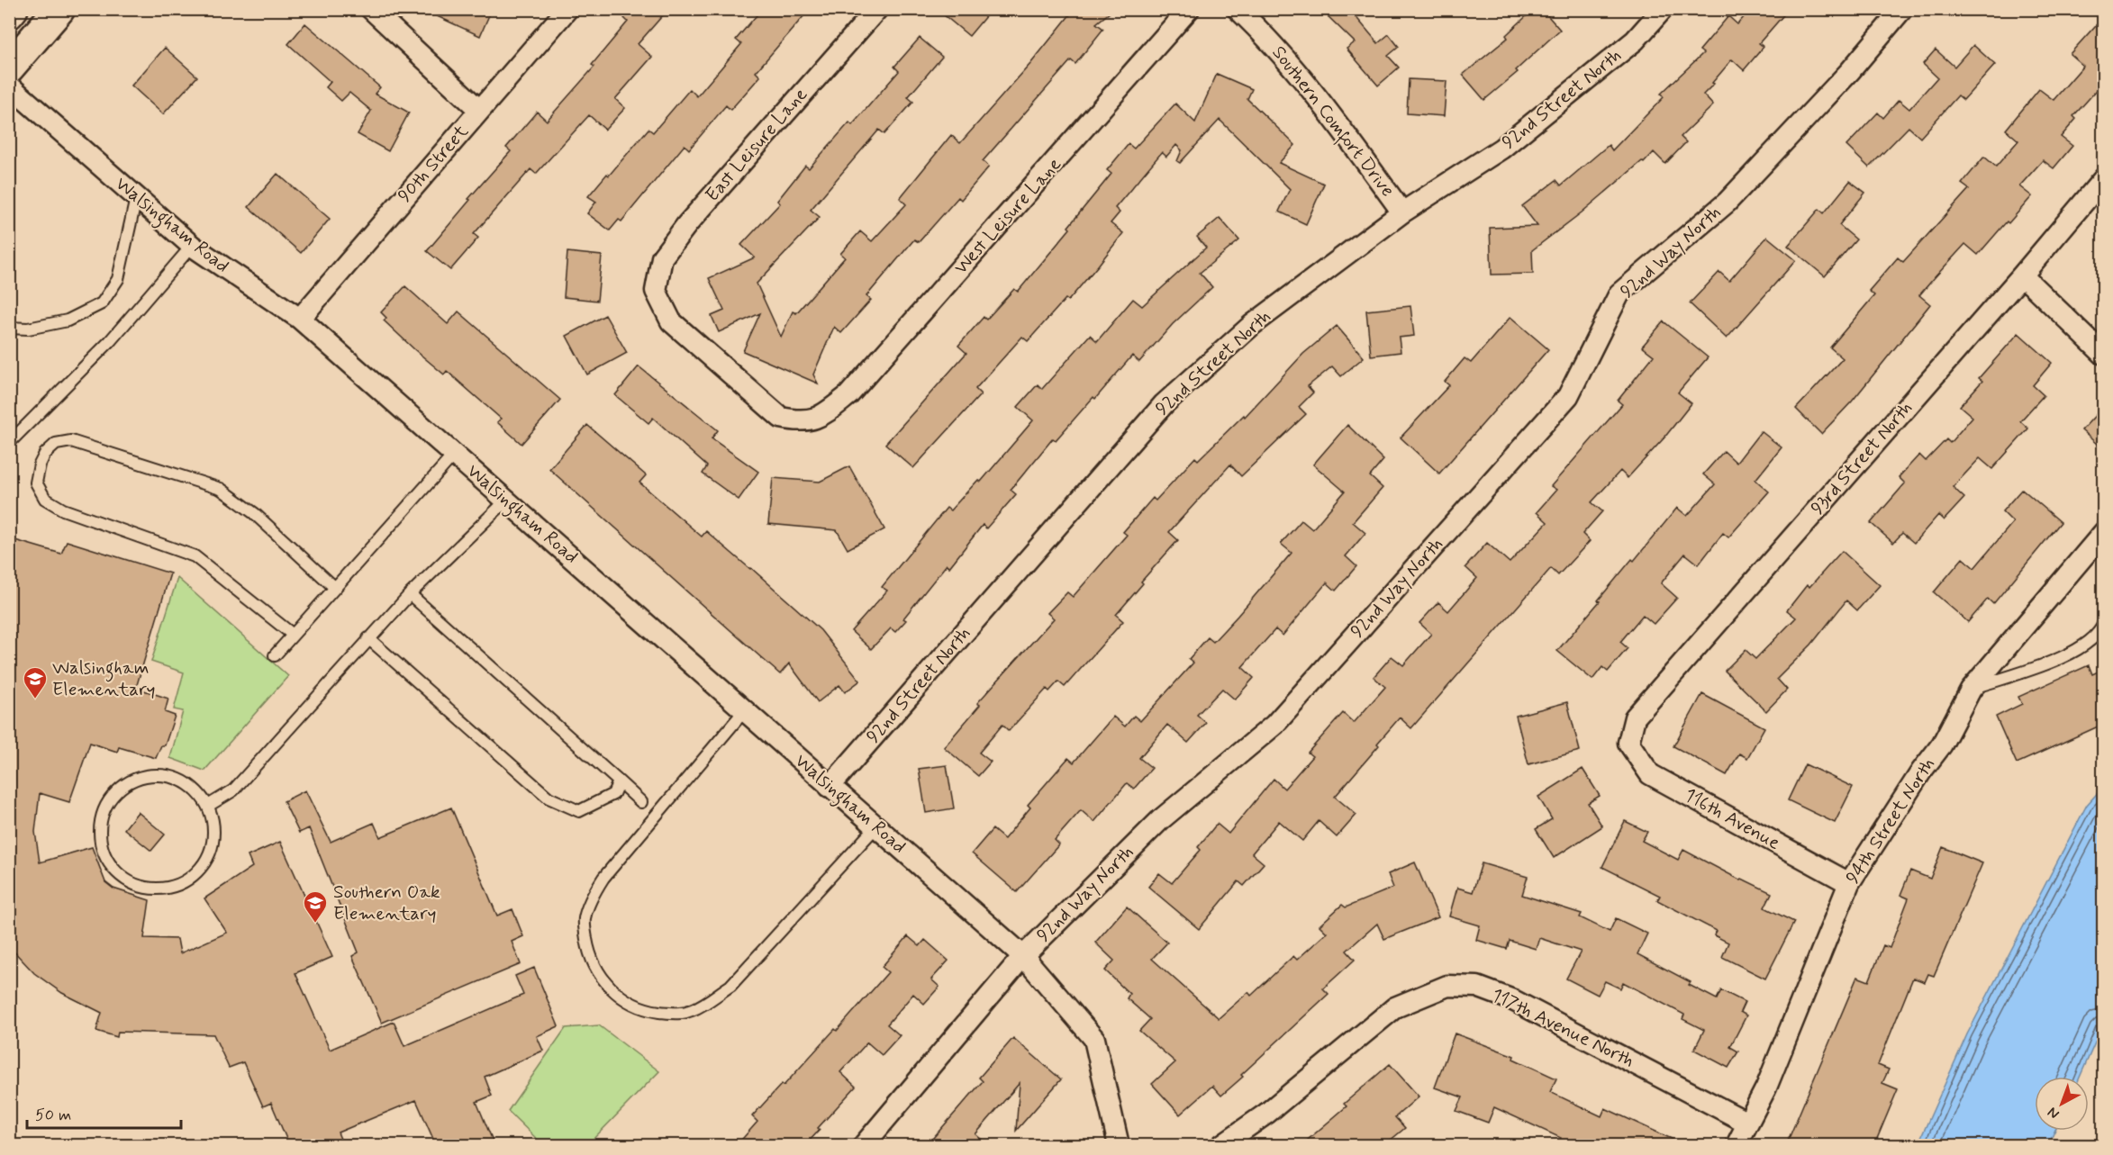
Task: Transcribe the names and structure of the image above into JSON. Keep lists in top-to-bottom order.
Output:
{
  "streets": {
    "street": [
      "92nd Street North",
      "Southern Comfort Drive",
      "East Leisure Lane",
      "90th Street",
      "West Leisure Lane",
      "Walsingham Road",
      "92nd Way North",
      "93rd Street North",
      "116th Avenue",
      "94th Street North",
      "117th Avenue North"
    ]
  },
  "crossings": [
    ["92nd Street North", "Southern Comfort Drive"],
    ["92nd Street North", "Walsingham Road"],
    ["East Leisure Lane", "West Leisure Lane"],
    ["90th Street", "Walsingham Road"],
    ["Walsingham Road", "92nd Way North"],
    ["93rd Street North", "116th Avenue"],
    ["116th Avenue", "94th Street North"],
    ["94th Street North", "117th Avenue North"]
  ],
  "places": {
    "school or university": ["Walsingham Elementary", "Southern Oak Elementary"]
  },
  "scale_bar": "50 m",
  "north": "bottom left"
}
